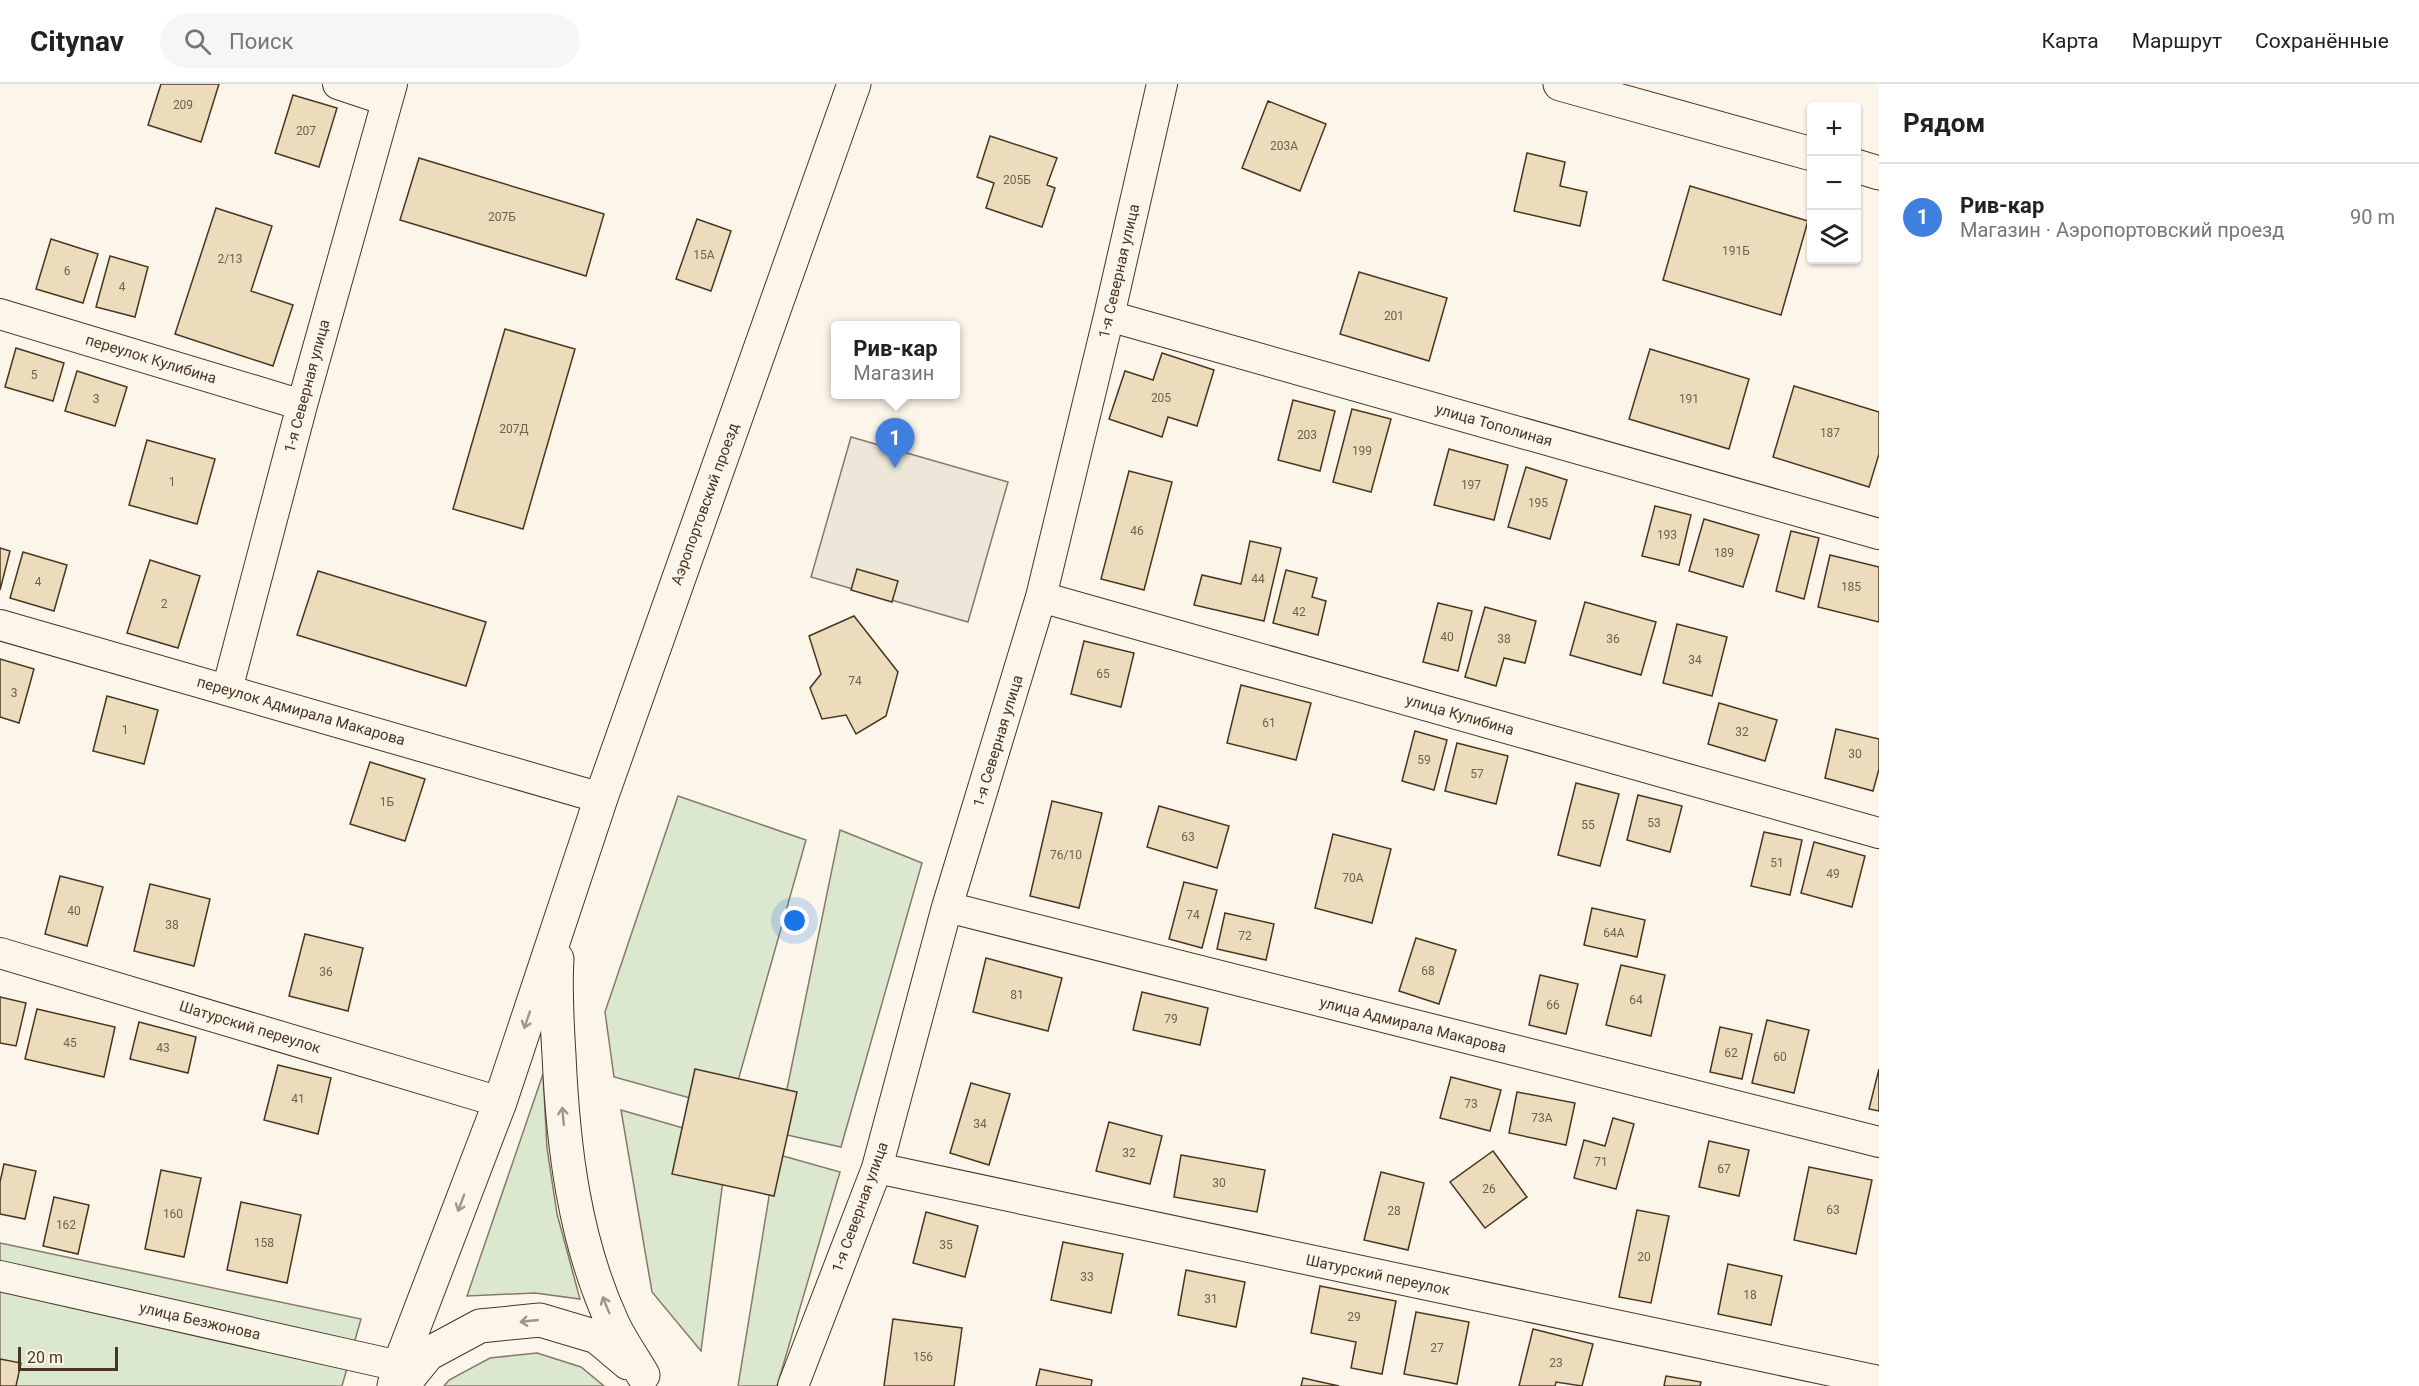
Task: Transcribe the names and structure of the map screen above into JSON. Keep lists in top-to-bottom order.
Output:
{
  "streets": {
    "main road": ["Аэропортовский проезд"],
    "street": [
      "1-я Северная улица",
      "переулок Кулибина",
      "улица Тополиная",
      "переулок Адмирала Макарова",
      "улица Кулибина",
      "улица Адмирала Макарова",
      "Шатурский переулок",
      "улица Безжонова"
    ]
  },
  "crossings": [
    ["1-я Северная улица", "переулок Кулибина"],
    ["1-я Северная улица", "улица Тополиная"],
    ["1-я Северная улица", "переулок Адмирала Макарова"],
    ["1-я Северная улица", "улица Кулибина"],
    ["1-я Северная улица", "улица Адмирала Макарова"],
    ["1-я Северная улица", "Шатурский переулок"],
    ["Аэропортовский проезд", "переулок Адмирала Макарова"]
  ],
  "house_numbers": [
    "209",
    "207",
    "203А",
    "205Б",
    "207Б",
    "191Б",
    "15А",
    "2/13",
    "6",
    "4",
    "201",
    "5",
    "205",
    "3",
    "191",
    "207Д",
    "187",
    "203",
    "199",
    "1",
    "197",
    "195",
    "46",
    "193",
    "189",
    "44",
    "4",
    "185",
    "2",
    "42",
    "40",
    "38",
    "36",
    "34",
    "65",
    "74",
    "3",
    "61",
    "1",
    "32",
    "30",
    "59",
    "57",
    "1Б",
    "53",
    "55",
    "63",
    "76/10",
    "51",
    "49",
    "70А",
    "40",
    "74",
    "38",
    "64А",
    "72",
    "68",
    "36",
    "81",
    "64",
    "66",
    "79",
    "45",
    "43",
    "62",
    "60",
    "41",
    "73",
    "73А",
    "34",
    "32",
    "71",
    "67",
    "30",
    "26",
    "63",
    "28",
    "160",
    "162",
    "158",
    "35",
    "20",
    "33",
    "18",
    "31",
    "29",
    "27",
    "156",
    "23"
  ],
  "scale_bar": "20 m",
  "page": {
    "header": "Citynav",
    "search": "Поиск",
    "nav": ["Карта", "Маршрут", "Сохранённые"],
    "heading": "Рядом",
    "map_buttons": ["+", "−"],
    "list": [
      {
        "mark": "1",
        "name": "Рив-кар",
        "note": "Магазин · Аэропортовский проезд",
        "value": "90 m"
      }
    ],
    "popup": ["Рив-кар", "Магазин"],
    "pins": "1",
    "scale": "20 m"
  }
}
